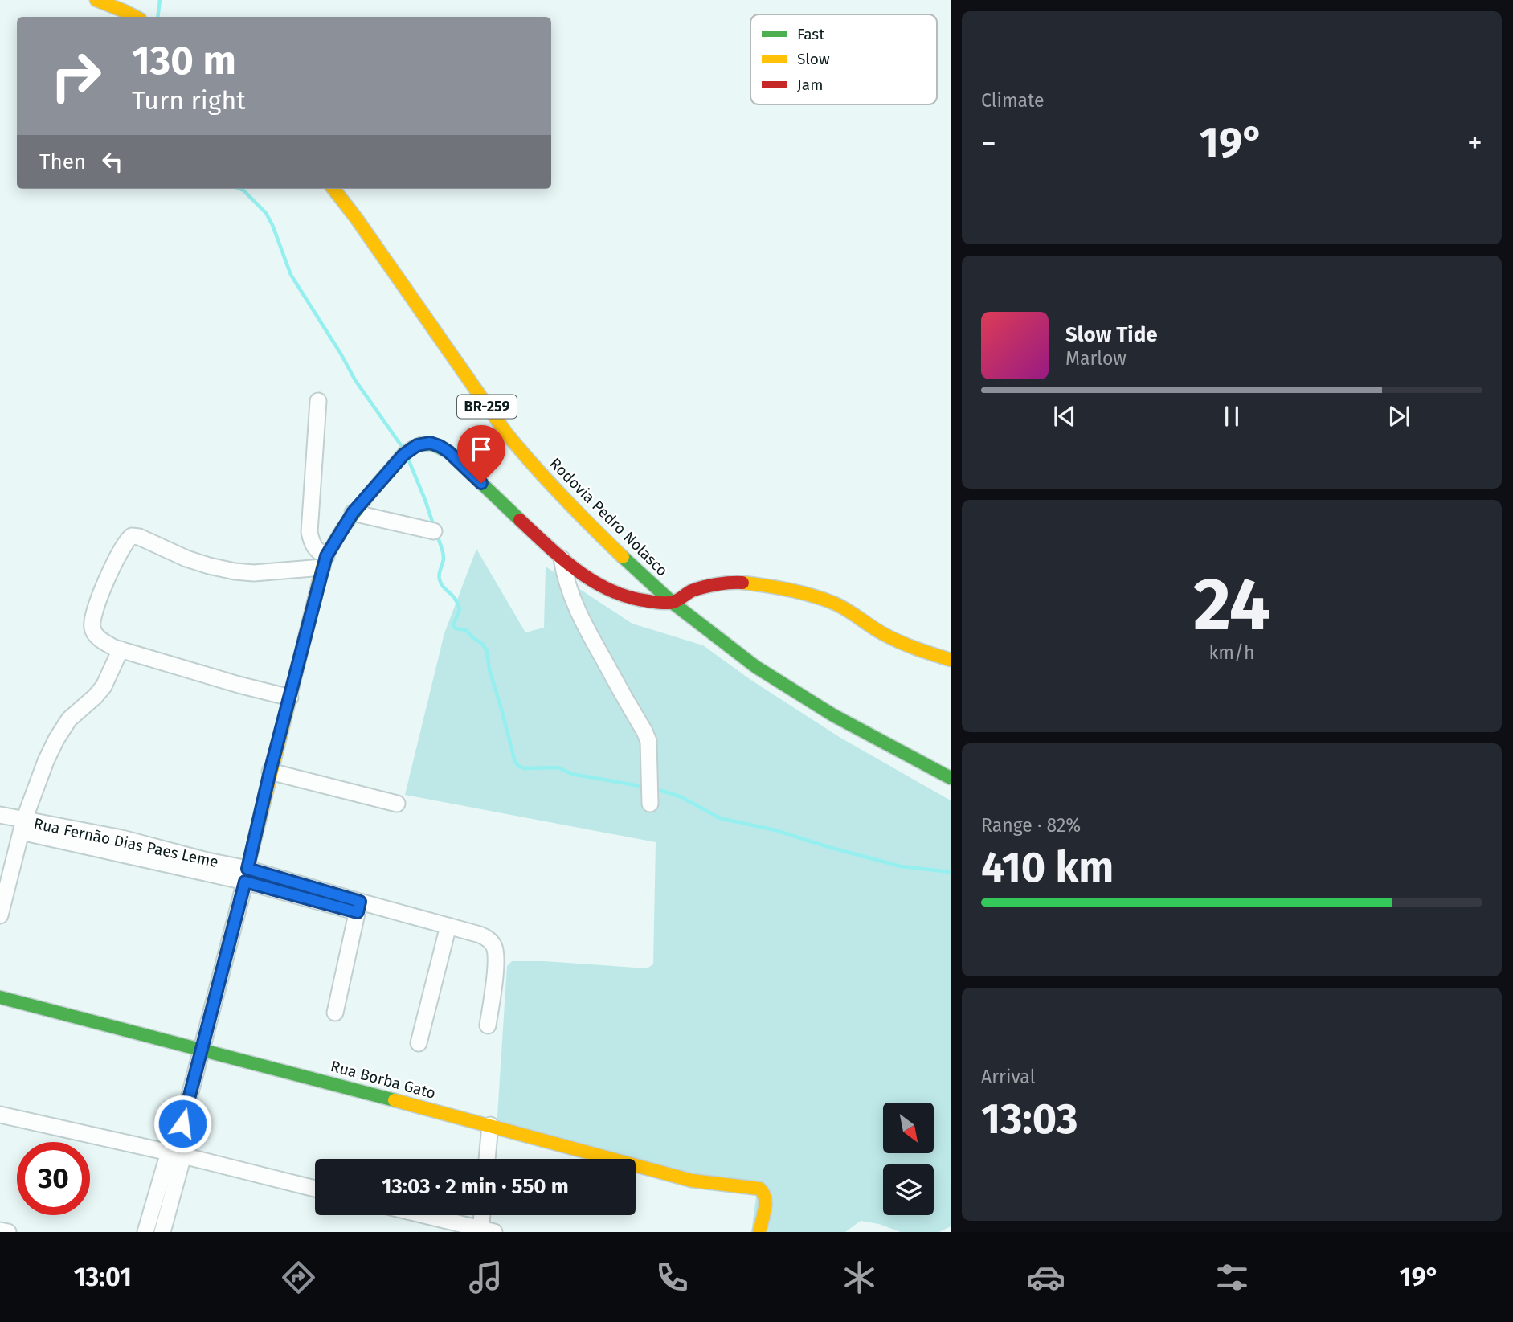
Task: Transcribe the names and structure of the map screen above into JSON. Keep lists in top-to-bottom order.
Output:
{
  "streets": {
    "main road": ["BR-259", "Rodovia Pedro Nolasco", "Rua Borba Gato"],
    "street": ["Rua Fernão Dias Paes Leme"]
  },
  "legend": ["Fast", "Slow", "Jam"],
  "north": "bottom right",
  "page": {
    "tile": [
      "Climate",
      ["24", "km/h"],
      ["Range · 82%", "410 km"],
      ["Arrival", "13:03"]
    ],
    "turn": ["130 m", "Turn right"],
    "heat": ["−", "19°", "+"],
    "then": "Then",
    "song": ["Slow Tide", "Marlow"],
    "limit": "30",
    "trip": "13:03 · 2 min · 550 m",
    "tabs": ["13:01", "19°"]
  }
}
